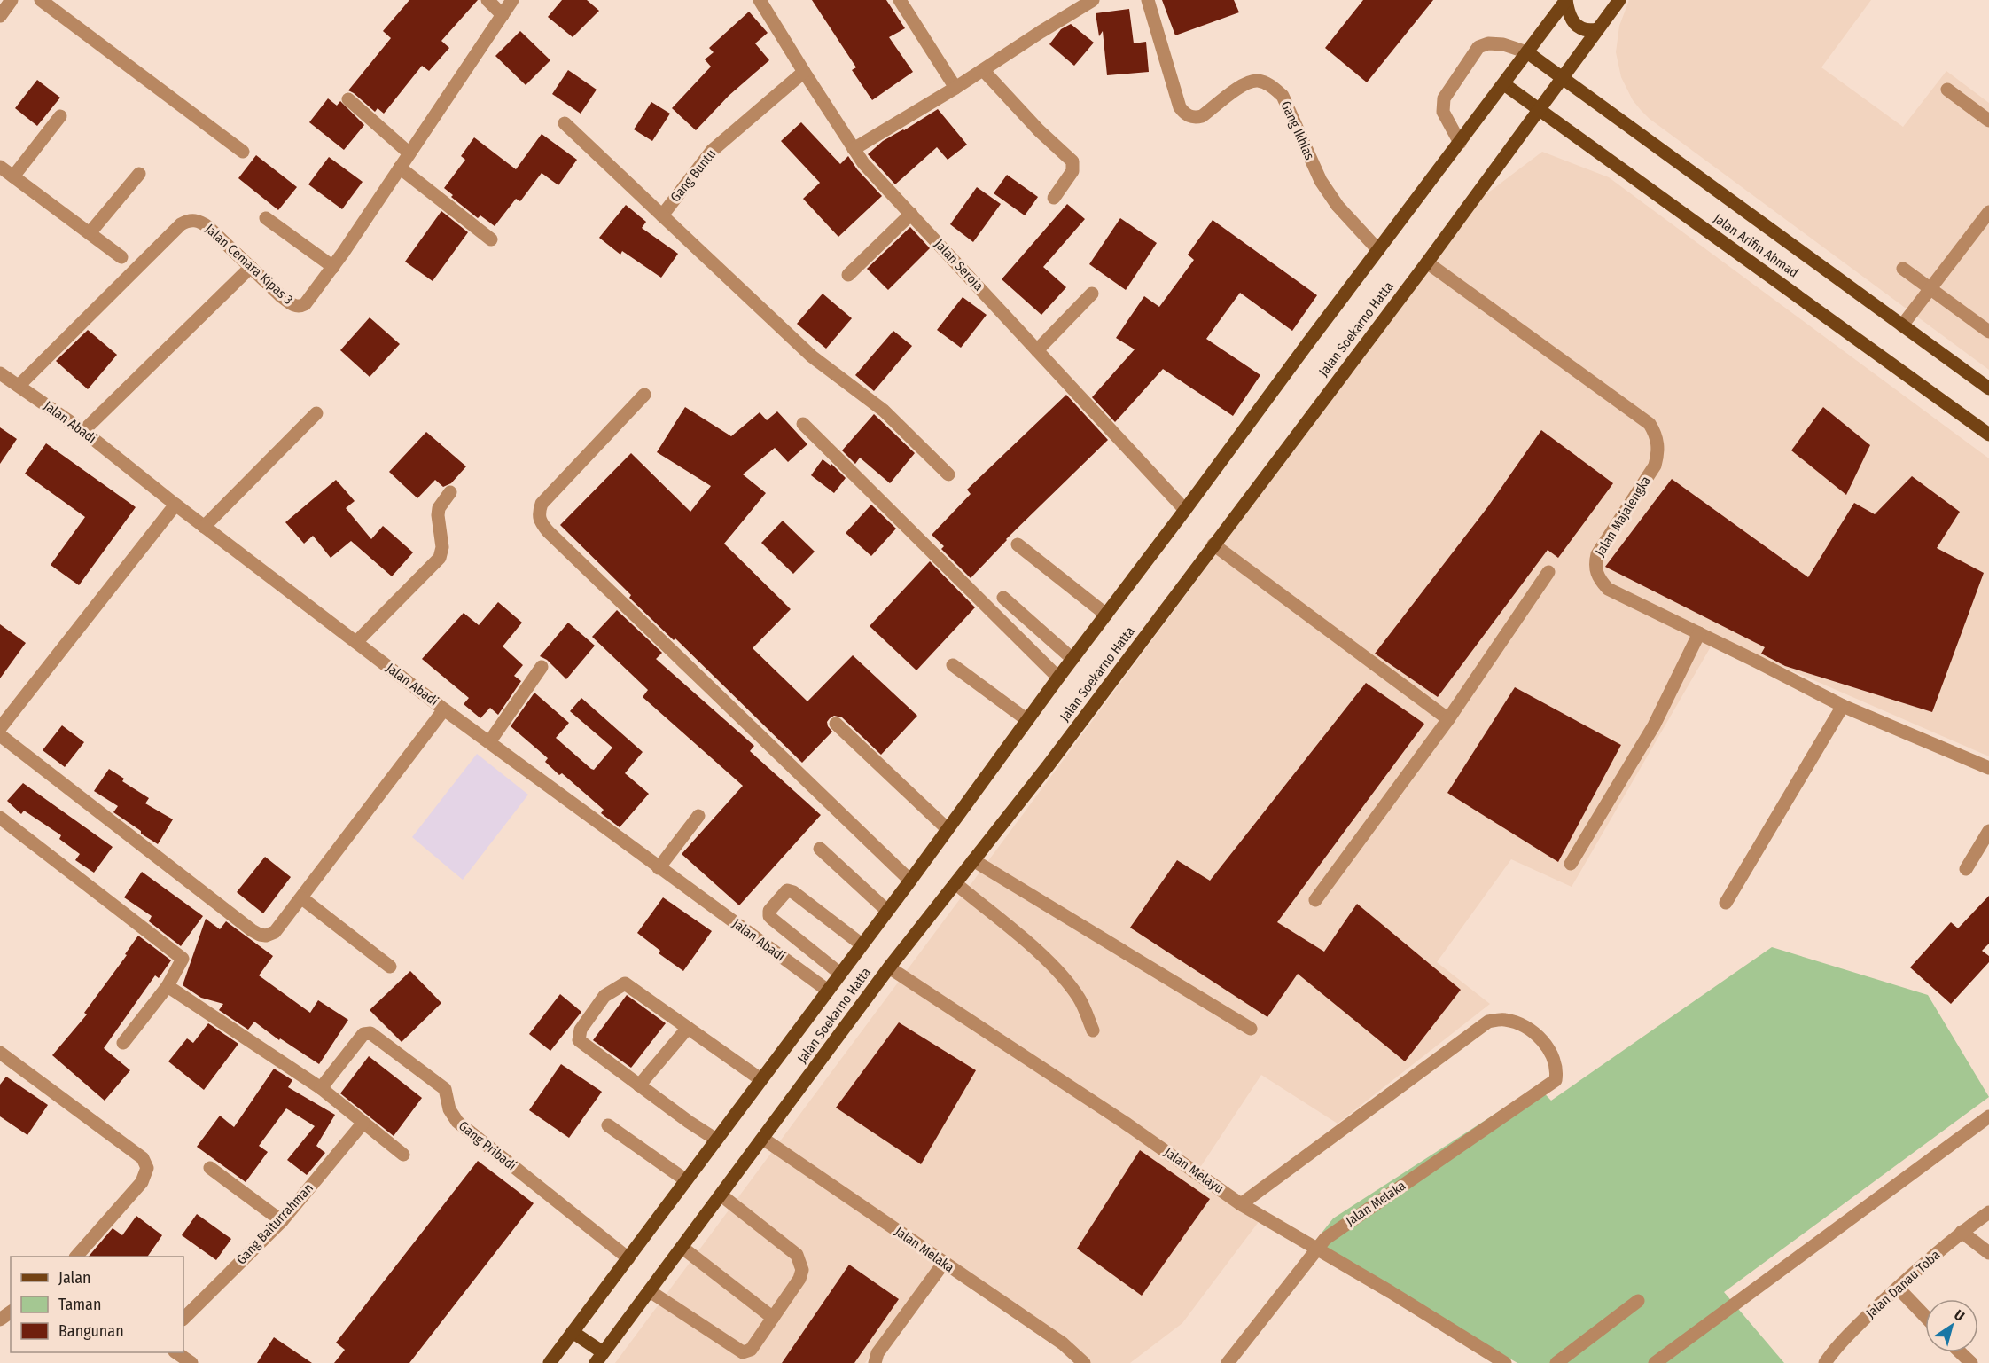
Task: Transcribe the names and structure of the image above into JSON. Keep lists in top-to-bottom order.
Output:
{
  "streets": {
    "main road": ["Jalan Arifin Ahmad", "Jalan Soekarno Hatta"],
    "street": [
      "Gang Ikhlas",
      "Gang Buntu",
      "Jalan Cemara Kipas 3",
      "Jalan Seroja",
      "Jalan Abadi",
      "Jalan Majalengka",
      "Gang Pribadi",
      "Jalan Melayu",
      "Jalan Melaka",
      "Gang Baiturrahman",
      "Jalan Danau Toba"
    ]
  },
  "crossings": [
    ["Gang Ikhlas", "Jalan Soekarno Hatta"],
    ["Gang Buntu", "Jalan Seroja"],
    ["Jalan Arifin Ahmad", "Jalan Soekarno Hatta"],
    ["Jalan Cemara Kipas 3", "Jalan Abadi"],
    ["Jalan Seroja", "Jalan Soekarno Hatta"],
    ["Jalan Soekarno Hatta", "Jalan Abadi"],
    ["Jalan Soekarno Hatta", "Jalan Majalengka"],
    ["Jalan Soekarno Hatta", "Gang Pribadi"],
    ["Jalan Soekarno Hatta", "Jalan Melayu"],
    ["Jalan Soekarno Hatta", "Jalan Melaka"],
    ["Jalan Melayu", "Jalan Melaka"]
  ],
  "legend": ["Jalan", "Taman", "Bangunan"],
  "north": "top right"
}
